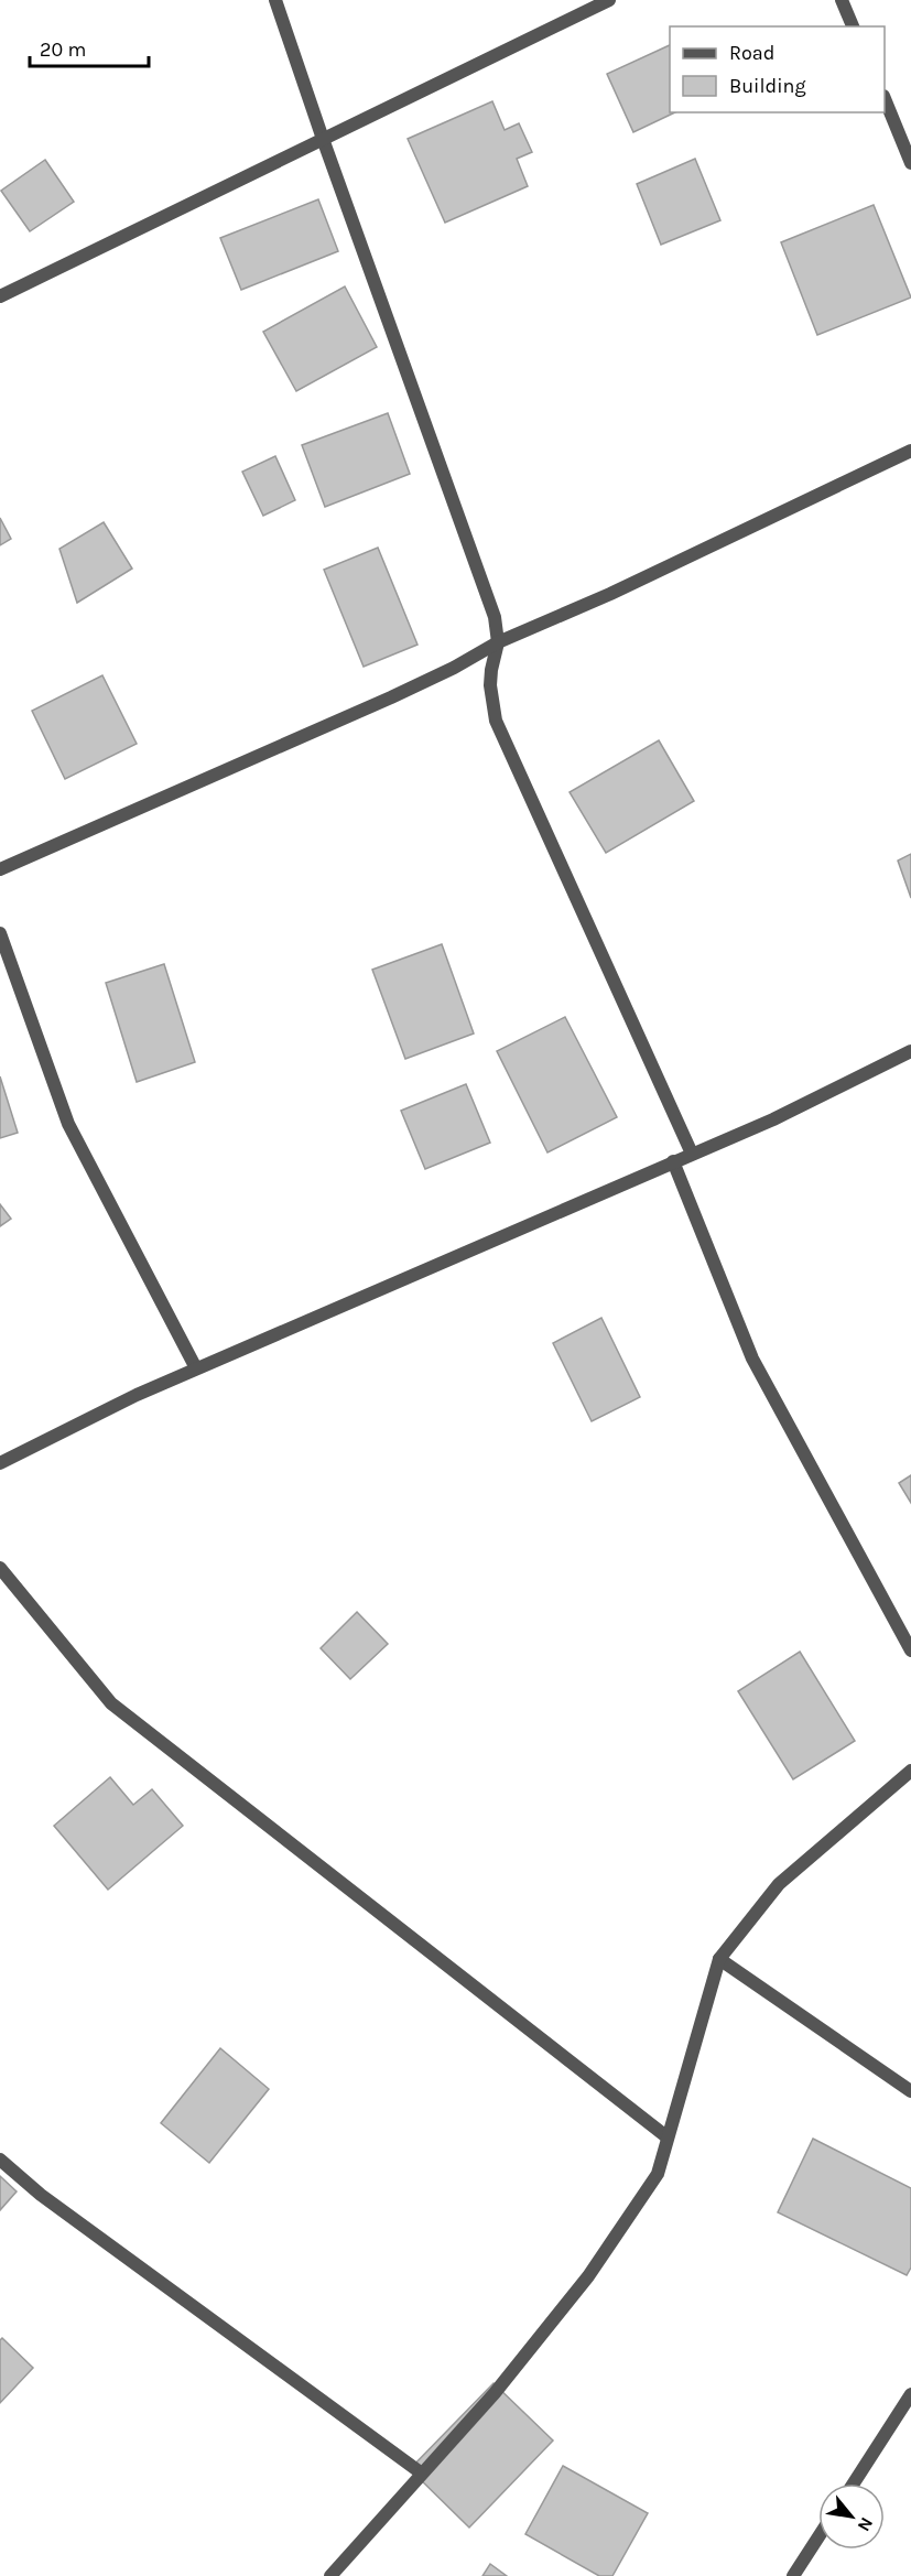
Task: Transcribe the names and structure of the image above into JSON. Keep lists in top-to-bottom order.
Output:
{
  "legend": ["Road", "Building"],
  "scale_bar": "20 m",
  "north": "bottom right"
}
